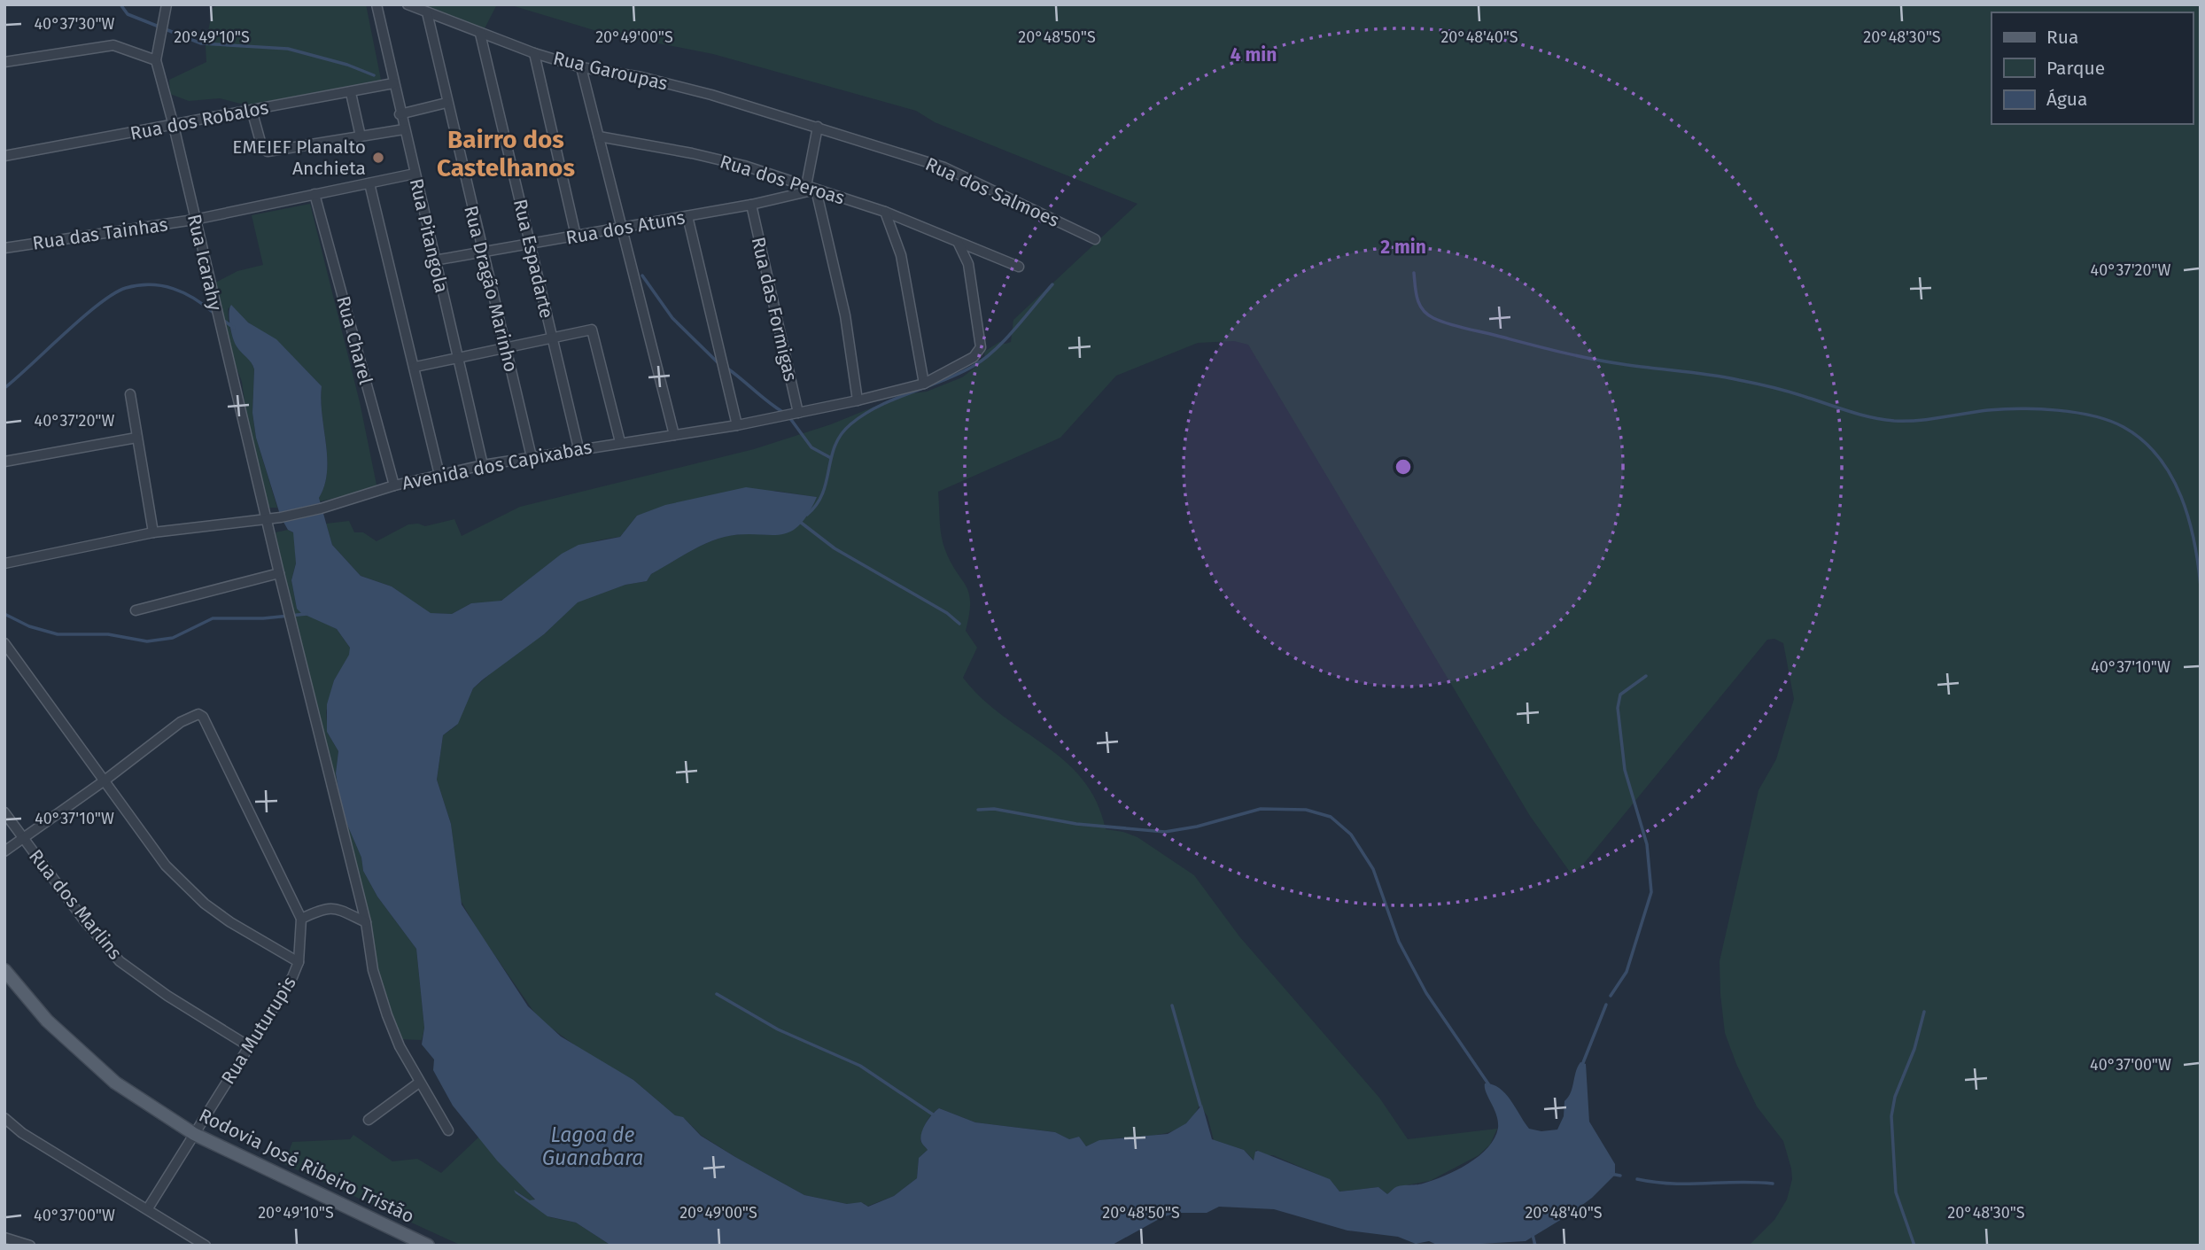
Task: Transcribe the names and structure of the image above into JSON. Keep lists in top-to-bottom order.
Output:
{
  "streets": {
    "main road": ["Rodovia José Ribeiro Tristão"],
    "street": [
      "Rua Garoupas",
      "Rua dos Robalos",
      "Rua dos Peroas",
      "Rua dos Salmoes",
      "Rua dos Atuns",
      "Rua das Tainhas",
      "Rua Pitangola",
      "Rua Espadarte",
      "Rua Icarahy",
      "Rua Dragão Marinho",
      "Rua das Formigas",
      "Rua Charel",
      "Avenida dos Capixabas",
      "Rua dos Marlins",
      "Rua Muturupis"
    ]
  },
  "crossings": [
    ["Rua Garoupas", "Rua dos Salmoes"],
    ["Rua Garoupas", "Rua Espadarte"],
    ["Rua Garoupas", "Rua Dragão Marinho"],
    ["Rua dos Robalos", "Rua Pitangola"],
    ["Rua dos Robalos", "Rua Icarahy"],
    ["Rua dos Peroas", "Rua dos Atuns"],
    ["Rua dos Peroas", "Avenida dos Capixabas"],
    ["Rua dos Atuns", "Rua Pitangola"],
    ["Rua dos Atuns", "Rua Espadarte"],
    ["Rua dos Atuns", "Rua Dragão Marinho"],
    ["Rua dos Atuns", "Rua das Formigas"],
    ["Rua das Tainhas", "Rua Pitangola"],
    ["Rua das Tainhas", "Rua Icarahy"],
    ["Rua das Tainhas", "Rua Charel"],
    ["Rua Pitangola", "Avenida dos Capixabas"],
    ["Rua Espadarte", "Avenida dos Capixabas"],
    ["Rua Icarahy", "Avenida dos Capixabas"],
    ["Rua Dragão Marinho", "Avenida dos Capixabas"],
    ["Rua das Formigas", "Avenida dos Capixabas"],
    ["Rua Charel", "Avenida dos Capixabas"],
    ["Rua dos Marlins", "Rua Muturupis"],
    ["Rua Muturupis", "Rodovia José Ribeiro Tristão"]
  ],
  "districts": ["Bairro dos Castelhanos"],
  "water": ["Lagoa de Guanabara"],
  "places": ["EMEIEF Planalto Anchieta"],
  "legend": ["Rua", "Parque", "Água"],
  "coordinates": [
    "40°37'30\"W",
    "20°49'10\"S",
    "20°49'00\"S",
    "20°48'50\"S",
    "20°48'40\"S",
    "20°48'30\"S",
    "40°37'20\"W",
    "40°37'10\"W",
    "40°37'00\"W"
  ],
  "rings": ["4 min", "2 min"]
}
